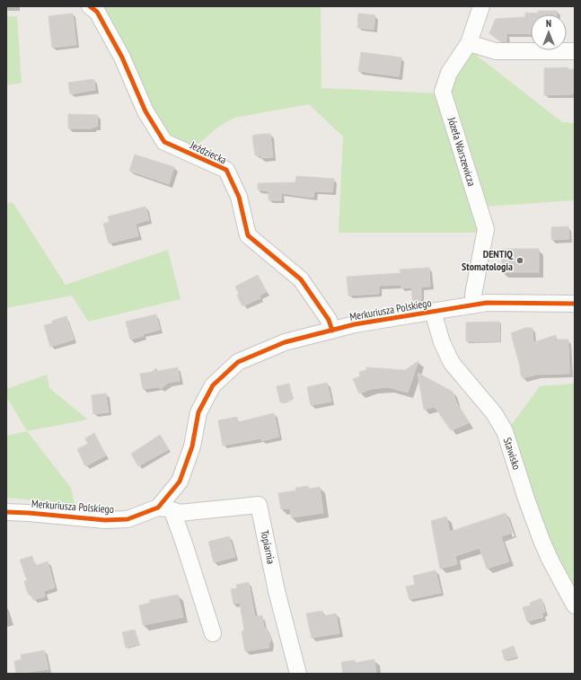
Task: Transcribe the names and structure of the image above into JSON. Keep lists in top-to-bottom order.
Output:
{
  "streets": {
    "street": [
      "Józefa Warszewicza",
      "Jeździecka",
      "Merkuriusza Polskiego",
      "Stawisko",
      "Topiarnia"
    ]
  },
  "crossings": [
    ["Józefa Warszewicza", "Merkuriusza Polskiego"],
    ["Jeździecka", "Merkuriusza Polskiego"],
    ["Merkuriusza Polskiego", "Stawisko"],
    ["Merkuriusza Polskiego", "Topiarnia"]
  ],
  "places": ["DENTIQ Stomatologia"],
  "north": "top"
}
